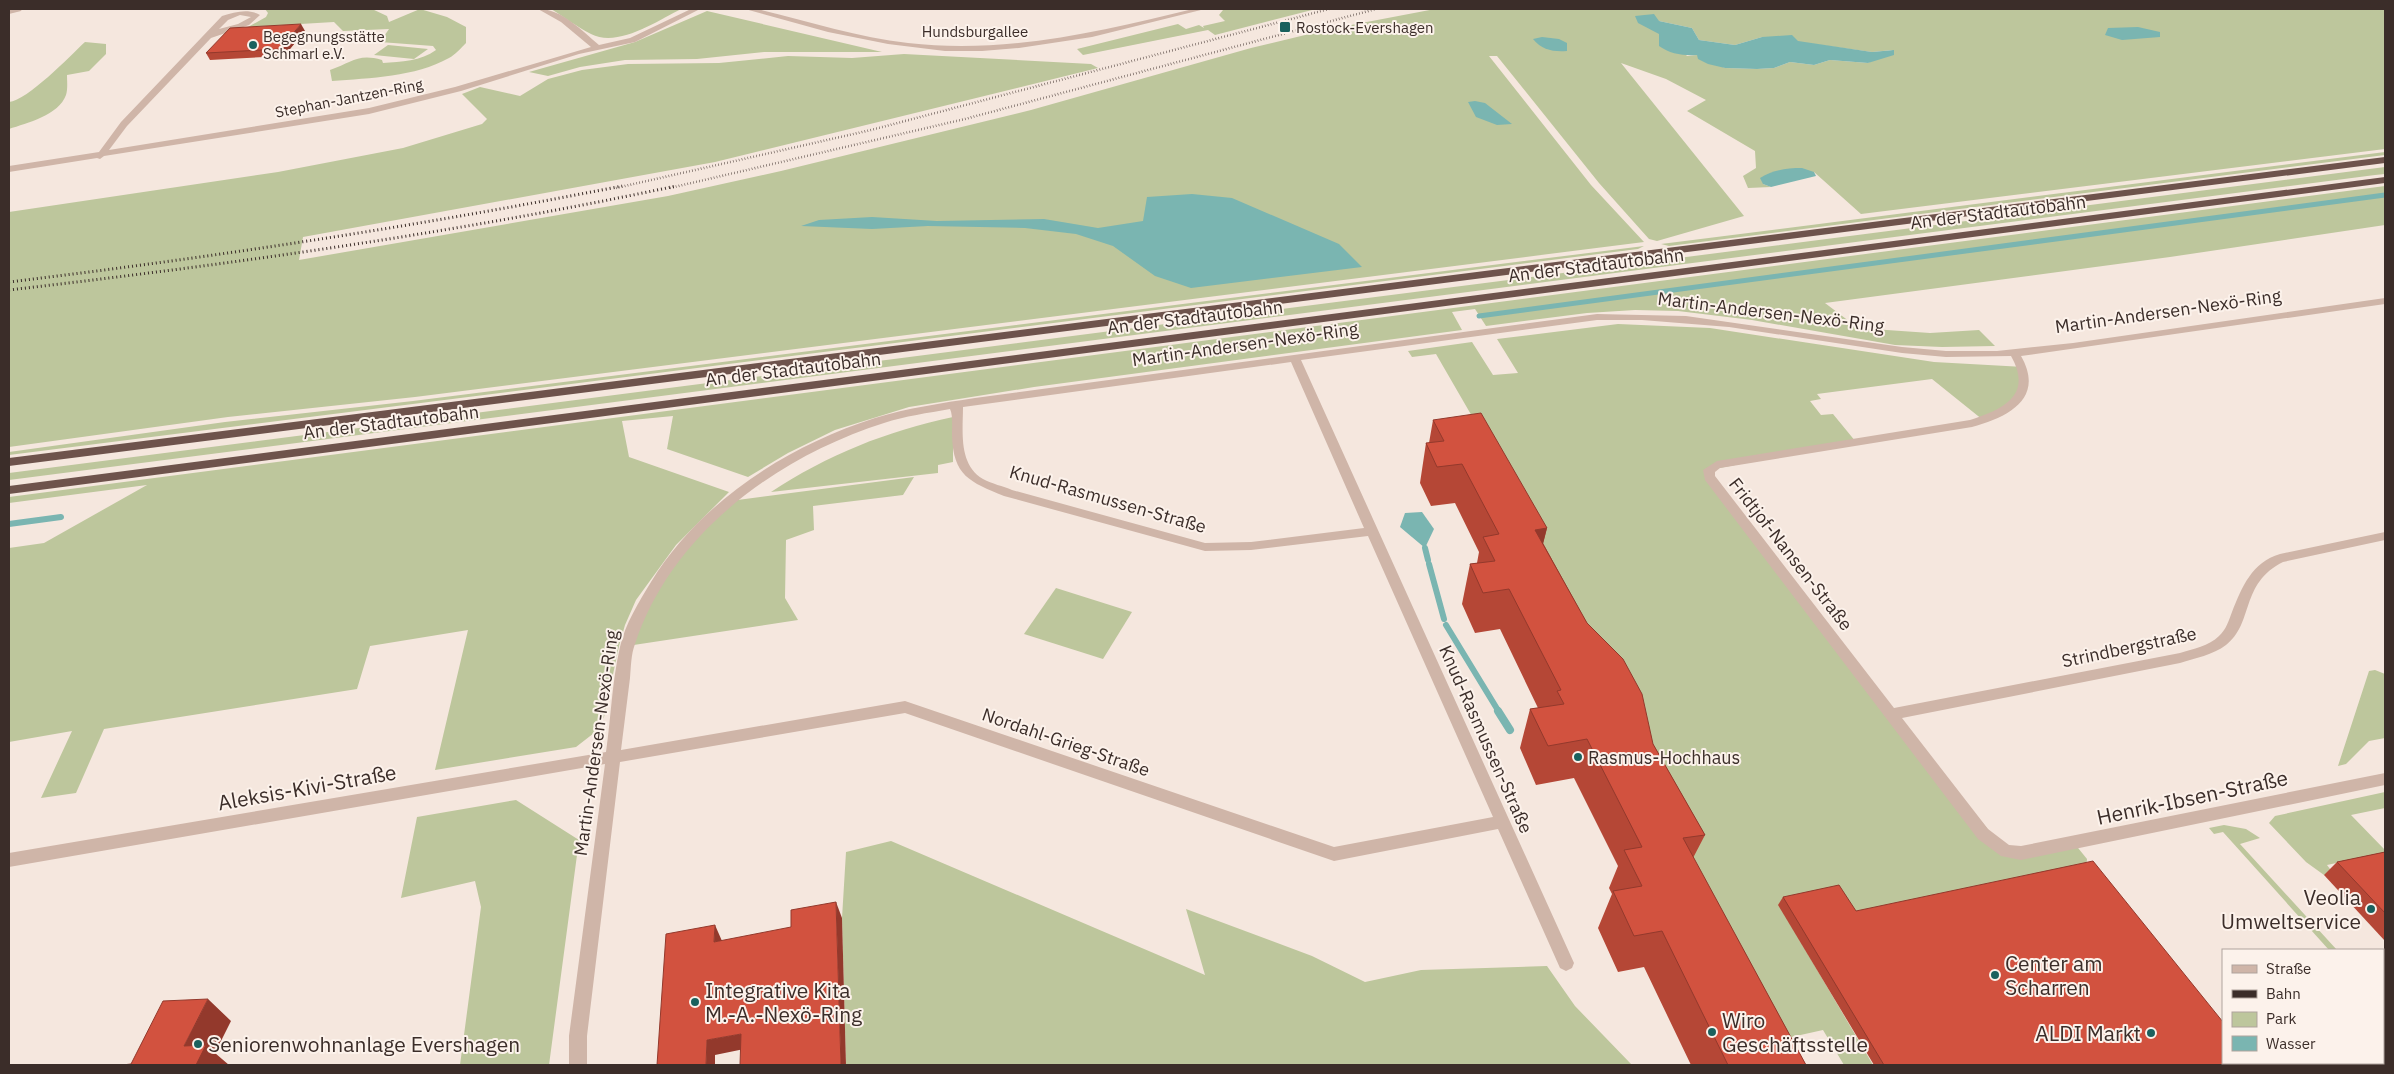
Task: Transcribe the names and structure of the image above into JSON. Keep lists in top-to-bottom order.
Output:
{
  "streets": {
    "highway": ["An der Stadtautobahn"],
    "street": [
      "Hundsburgallee",
      "Stephan-Jantzen-Ring",
      "Martin-Andersen-Nexö-Ring",
      "Knud-Rasmussen-Straße",
      "Fridtjof-Nansen-Straße",
      "Strindbergstraße",
      "Nordahl-Grieg-Straße",
      "Aleksis-Kivi-Straße",
      "Henrik-Ibsen-Straße"
    ]
  },
  "crossings": [
    ["Martin-Andersen-Nexö-Ring", "Knud-Rasmussen-Straße"],
    ["Martin-Andersen-Nexö-Ring", "Fridtjof-Nansen-Straße"],
    ["Martin-Andersen-Nexö-Ring", "Nordahl-Grieg-Straße"],
    ["Martin-Andersen-Nexö-Ring", "Aleksis-Kivi-Straße"],
    ["Knud-Rasmussen-Straße", "Nordahl-Grieg-Straße"],
    ["Fridtjof-Nansen-Straße", "Strindbergstraße"],
    ["Fridtjof-Nansen-Straße", "Henrik-Ibsen-Straße"],
    ["Nordahl-Grieg-Straße", "Aleksis-Kivi-Straße"]
  ],
  "places": {
    "transit": ["Rostock-Evershagen"],
    "other": [
      "Begegnungsstätte Schmarl e.V.",
      "Rasmus-Hochhaus",
      "Veolia Umweltservice",
      "Center am Scharren",
      "Integrative Kita M.-A.-Nexö-Ring",
      "Wiro Geschäftsstelle",
      "ALDI Markt",
      "Seniorenwohnanlage Evershagen"
    ]
  },
  "legend": [
    "Straße",
    "Bahn",
    "Park",
    "Wasser"
  ]
}
